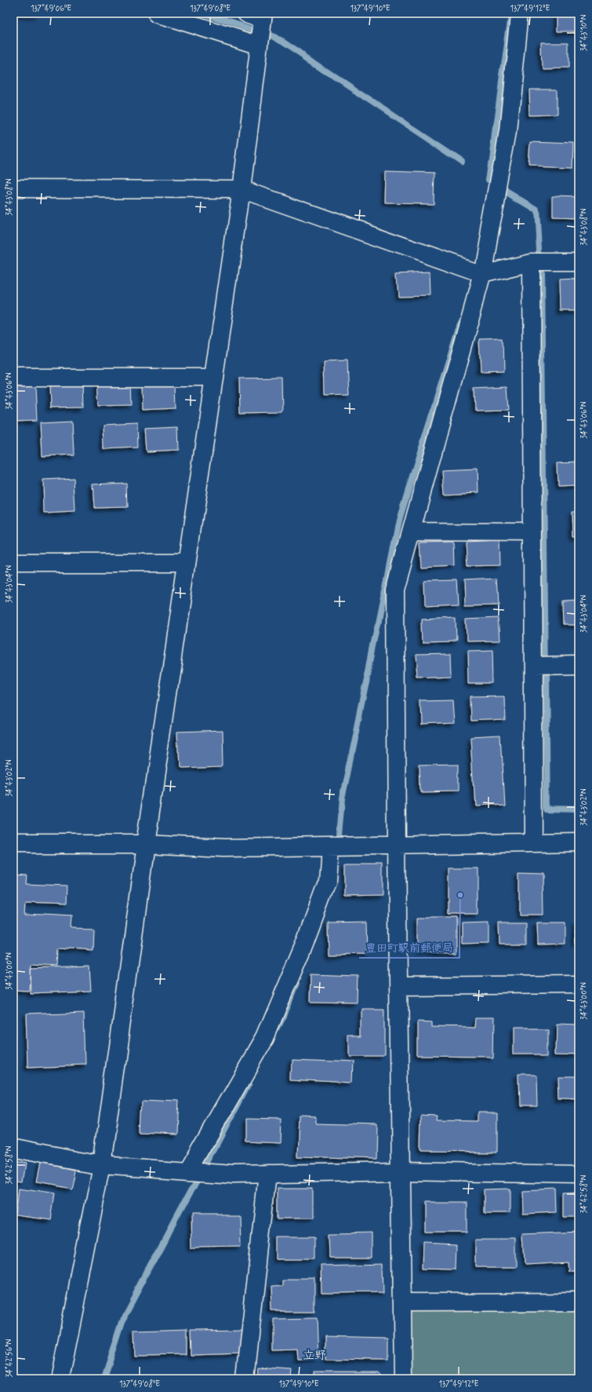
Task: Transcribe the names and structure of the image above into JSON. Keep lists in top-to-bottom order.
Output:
{
  "districts": ["立野"],
  "places": ["豊田町駅前郵便局"],
  "coordinates": [
    "137°49'06\"E",
    "137°49'08\"E",
    "137°49'10\"E",
    "137°49'12\"E",
    "34°43'10\"N",
    "34°43'08\"N",
    "34°43'06\"N",
    "34°43'04\"N",
    "34°43'02\"N",
    "34°43'00\"N",
    "34°42'58\"N",
    "34°42'56\"N"
  ]
}
